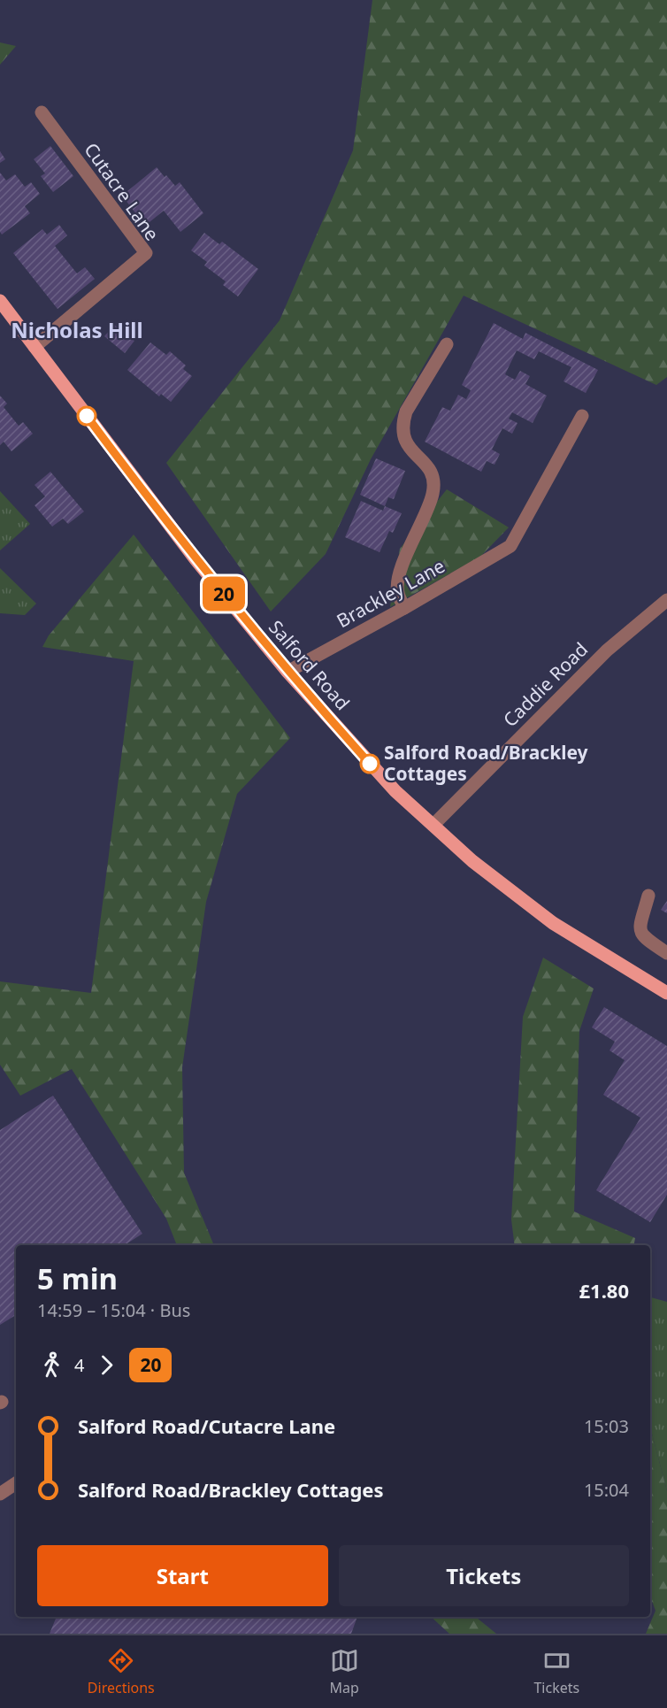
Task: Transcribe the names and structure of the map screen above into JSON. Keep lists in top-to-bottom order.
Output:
{
  "streets": {
    "main road": ["Salford Road"],
    "street": ["Cutacre Lane", "Brackley Lane", "Caddie Road"]
  },
  "crossings": [
    ["Cutacre Lane", "Salford Road"],
    ["Brackley Lane", "Salford Road"],
    ["Salford Road", "Caddie Road"]
  ],
  "districts": ["Nicholas Hill"],
  "places": ["Salford Road/Brackley Cottages"],
  "lines": ["bus line 20"],
  "page": {
    "on_map": "20",
    "heading": ["5 min", "14:59 – 15:04 · Bus", "£1.80"],
    "legs": ["4", "20"],
    "list": [
      {
        "name": "Salford Road/Cutacre Lane",
        "value": "15:03"
      },
      {
        "name": "Salford Road/Brackley Cottages",
        "value": "15:04"
      }
    ],
    "buttons": ["Start", "Tickets"],
    "tabs": ["Directions", "Map", "Tickets"]
  }
}
